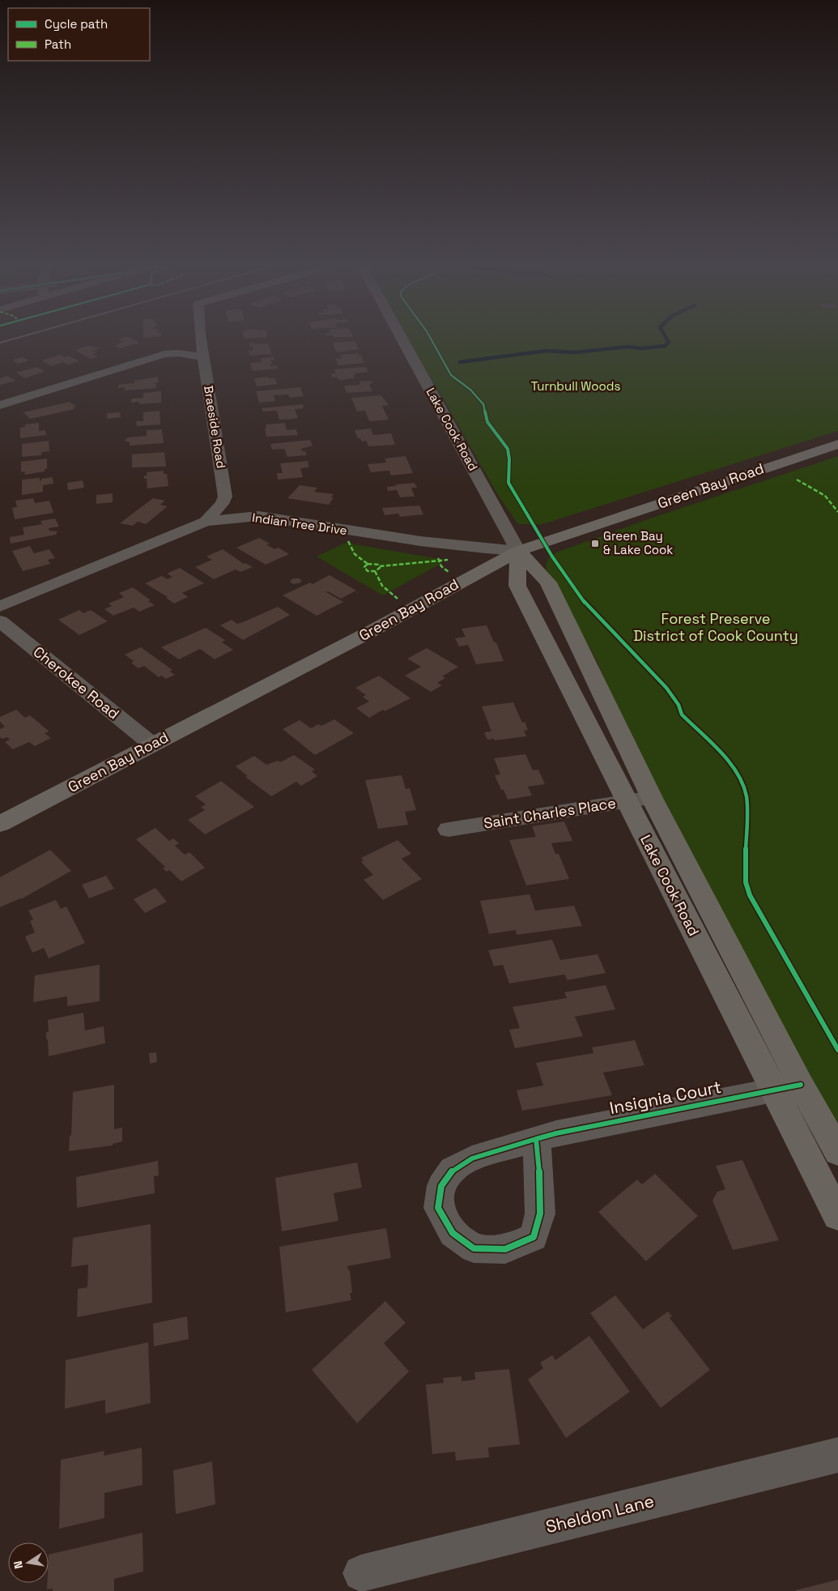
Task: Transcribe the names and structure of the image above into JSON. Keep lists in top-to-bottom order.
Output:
{
  "streets": {
    "main road": ["Lake Cook Road", "Green Bay Road"],
    "street": [
      "Braeside Road",
      "Indian Tree Drive",
      "Cherokee Road",
      "Saint Charles Place",
      "Insignia Court",
      "Sheldon Lane"
    ]
  },
  "crossings": [
    ["Lake Cook Road", "Green Bay Road"],
    ["Lake Cook Road", "Indian Tree Drive"],
    ["Lake Cook Road", "Saint Charles Place"],
    ["Lake Cook Road", "Insignia Court"],
    ["Green Bay Road", "Indian Tree Drive"],
    ["Green Bay Road", "Cherokee Road"]
  ],
  "parks": ["Turnbull Woods", "Forest Preserve District of Cook County"],
  "places": {
    "transit": ["Green Bay & Lake Cook"]
  },
  "legend": ["Cycle path", "Path"],
  "north": "left"
}
